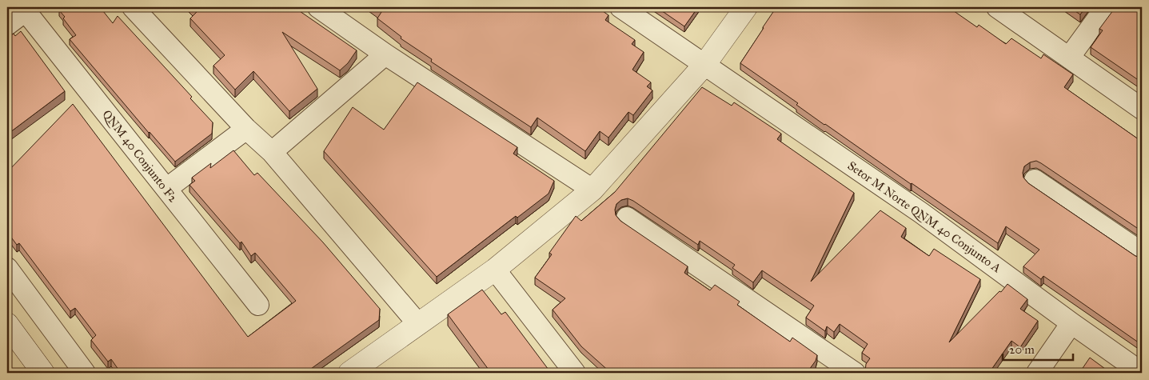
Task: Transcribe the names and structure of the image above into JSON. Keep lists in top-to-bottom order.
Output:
{
  "streets": {
    "street": ["QNM 40 Conjunto F2", "Setor M Norte QNM 40 Conjunto A"]
  },
  "scale_bar": "20 m"
}
